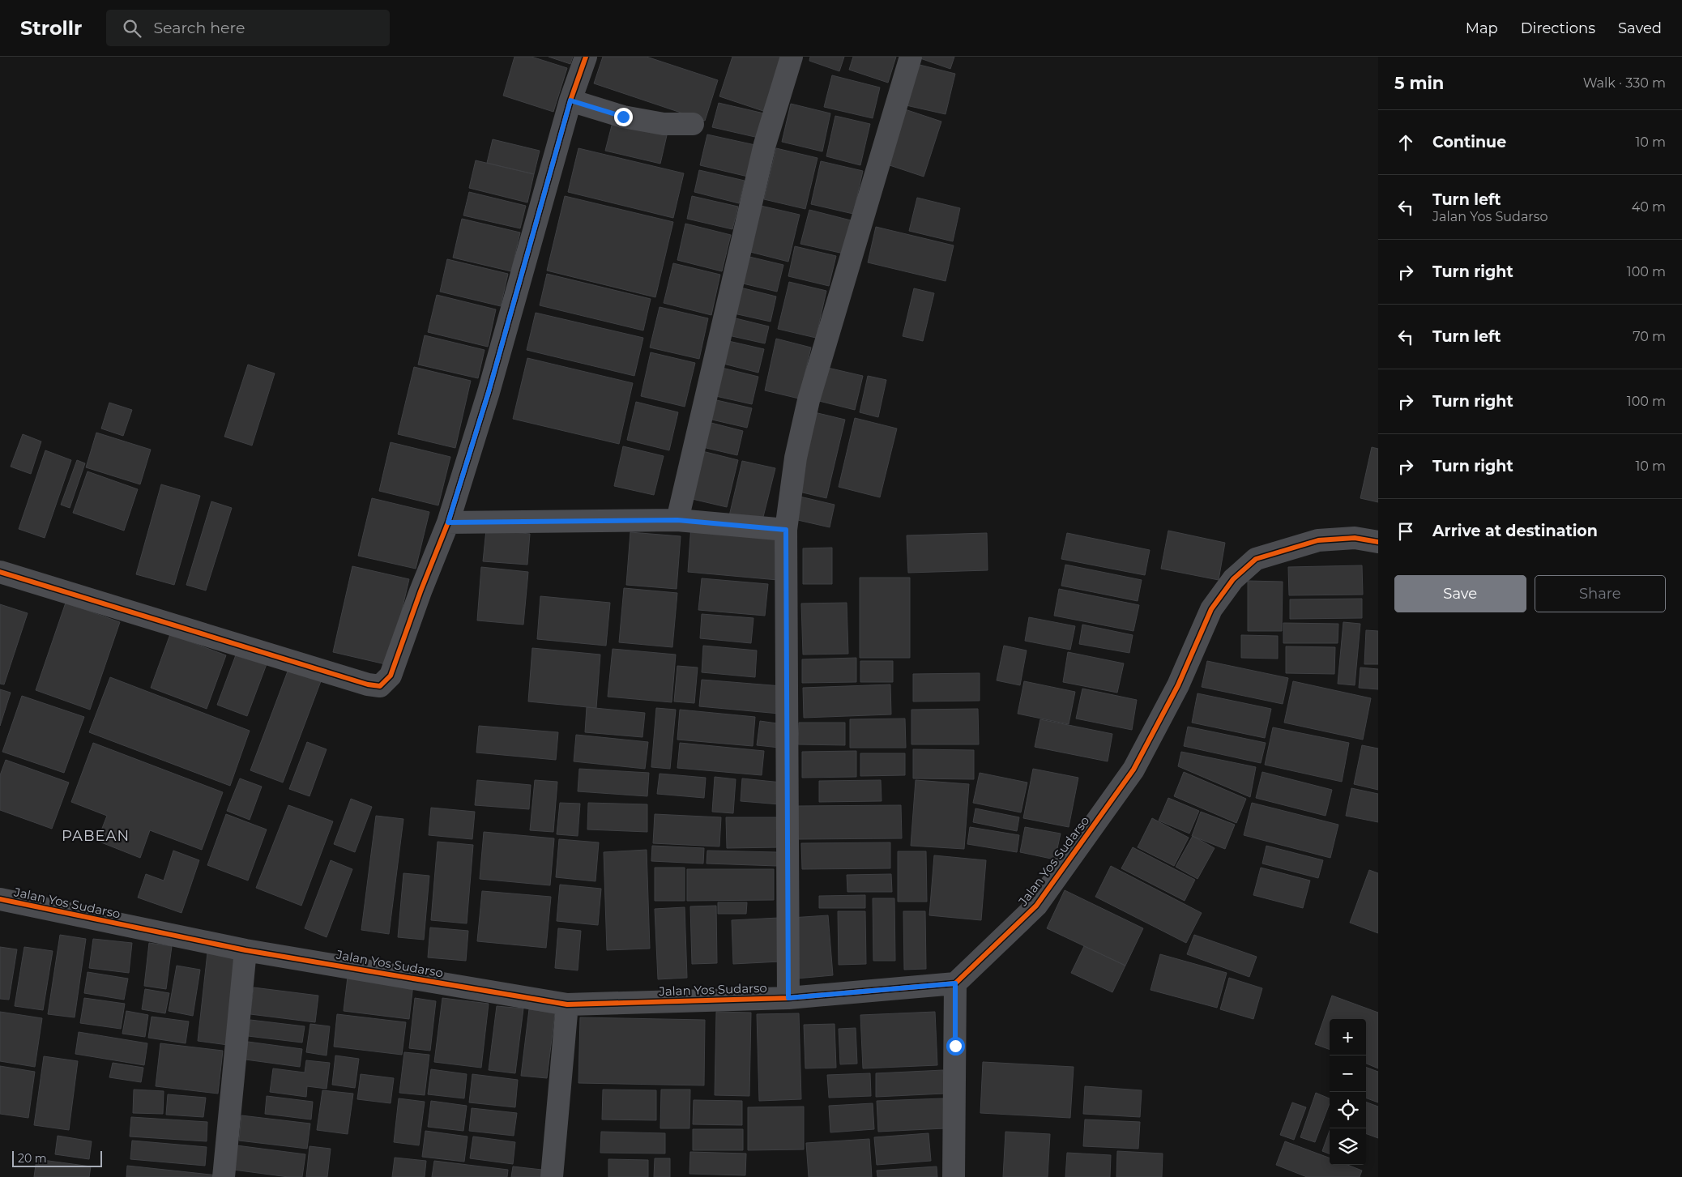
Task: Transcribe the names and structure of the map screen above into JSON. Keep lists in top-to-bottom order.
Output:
{
  "streets": {
    "street": ["Jalan Yos Sudarso"]
  },
  "districts": ["PABEAN"],
  "scale_bar": "20 m",
  "page": {
    "header": "Strollr",
    "search": "Search here",
    "nav": ["Map", "Directions", "Saved"],
    "heading": ["5 min", "Walk · 330 m"],
    "list": [
      ["Continue", "10 m"],
      ["Turn left", "Jalan Yos Sudarso", "40 m"],
      ["Turn right", "100 m"],
      ["Turn left", "70 m"],
      ["Turn right", "100 m"],
      ["Turn right", "10 m"],
      "Arrive at destination"
    ],
    "buttons": ["Save", "Share"],
    "map_buttons": ["+", "−"],
    "scale": "20 m"
  }
}
